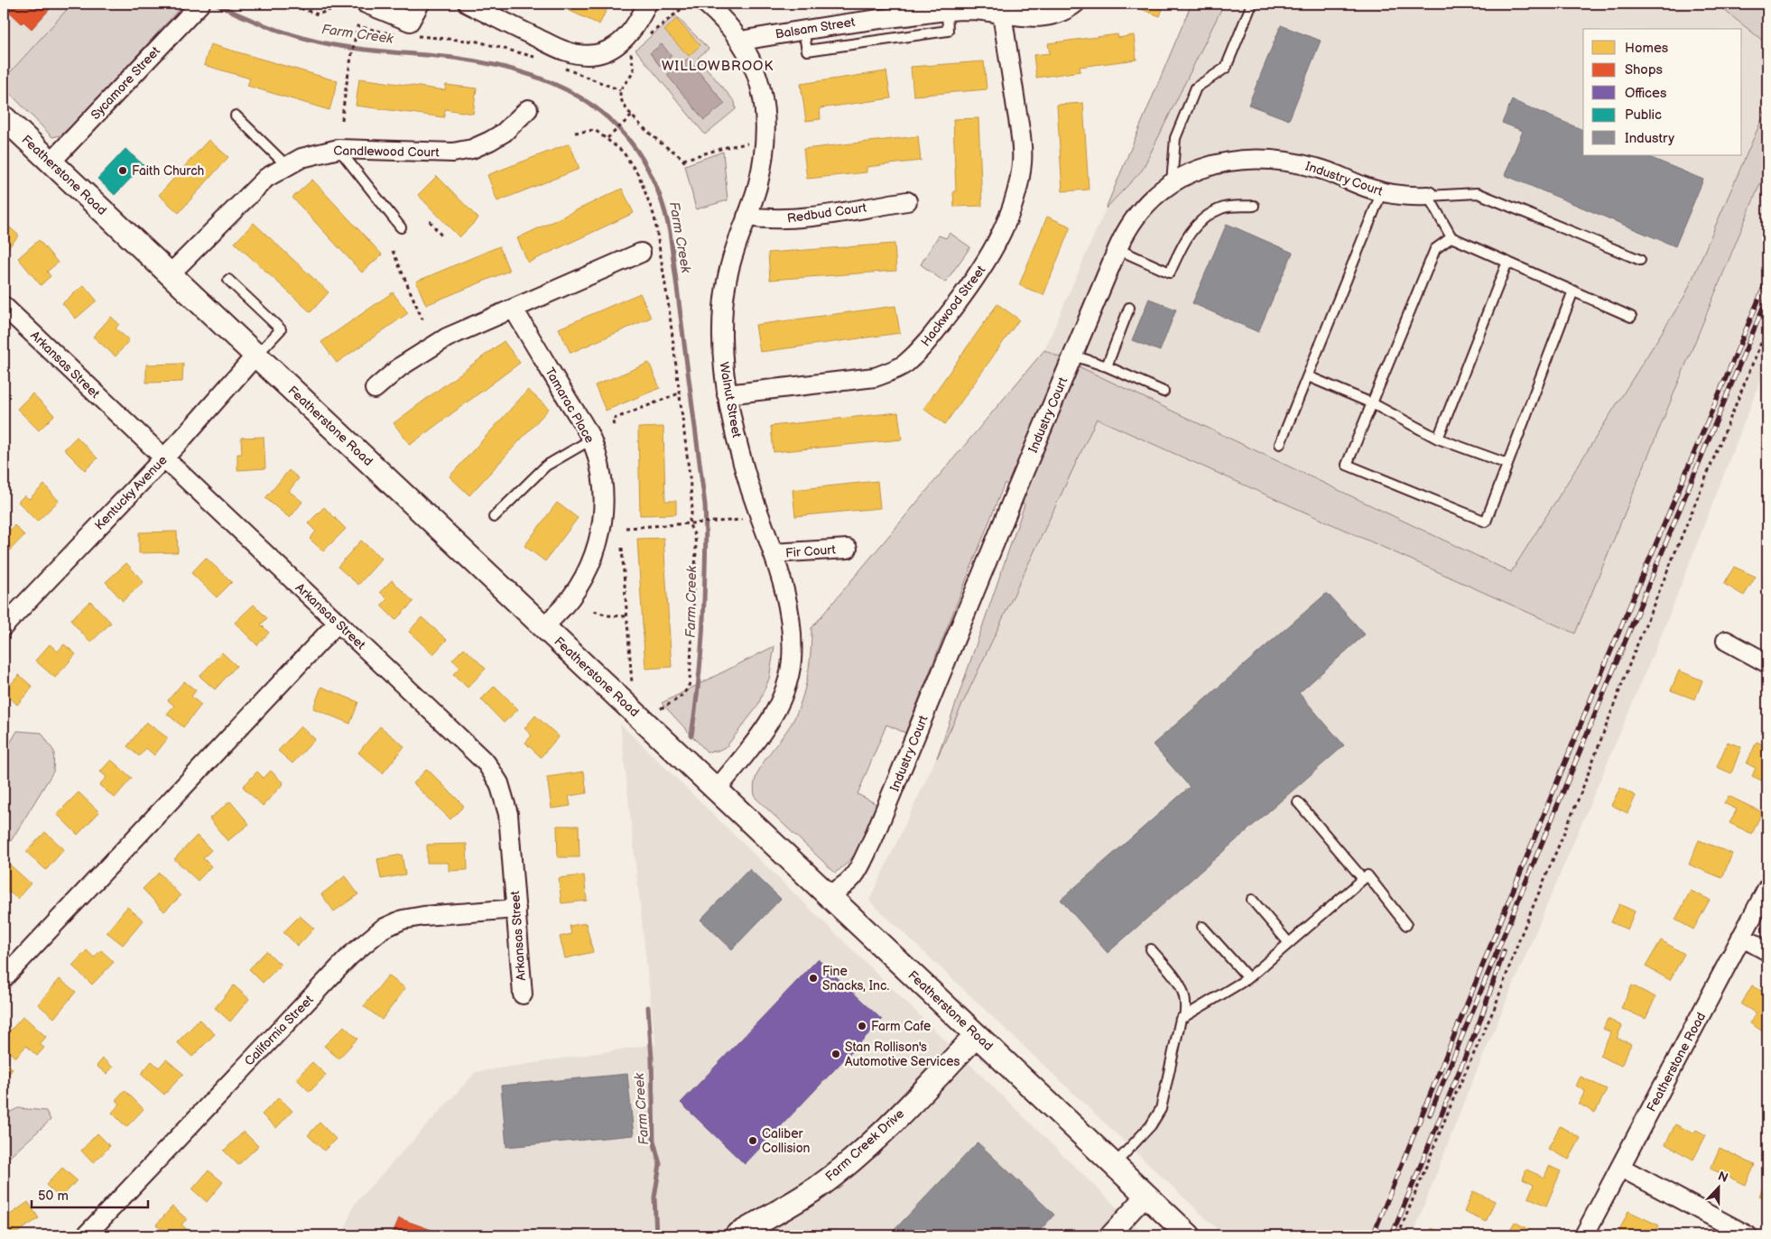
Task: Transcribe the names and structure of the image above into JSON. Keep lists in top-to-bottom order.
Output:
{
  "streets": {
    "street": [
      "Balsam Street",
      "Sycamore Street",
      "Candlewood Court",
      "Featherstone Road",
      "Industry Court",
      "Redbud Court",
      "Hackwood Street",
      "Arkansas Street",
      "Walnut Street",
      "Tamarac Place",
      "Kentucky Avenue",
      "Fir Court",
      "California Street",
      "Farm Creek Drive"
    ]
  },
  "crossings": [
    ["Balsam Street", "Hackwood Street"],
    ["Balsam Street", "Walnut Street"],
    ["Sycamore Street", "Featherstone Road"],
    ["Candlewood Court", "Featherstone Road"],
    ["Featherstone Road", "Industry Court"],
    ["Featherstone Road", "Walnut Street"],
    ["Featherstone Road", "Tamarac Place"],
    ["Featherstone Road", "Kentucky Avenue"],
    ["Featherstone Road", "Farm Creek Drive"],
    ["Redbud Court", "Walnut Street"],
    ["Hackwood Street", "Walnut Street"],
    ["Arkansas Street", "Kentucky Avenue"],
    ["Arkansas Street", "California Street"],
    ["Walnut Street", "Fir Court"]
  ],
  "districts": ["WILLOWBROOK"],
  "water": ["Farm Creek"],
  "places": [
    "Faith Church",
    "Fine Snacks, Inc.",
    "Farm Cafe",
    "Stan Rollison's Automotive Services",
    "Caliber Collision"
  ],
  "legend": [
    "Homes",
    "Shops",
    "Offices",
    "Public",
    "Industry"
  ],
  "scale_bar": "50 m",
  "north": "top"
}
